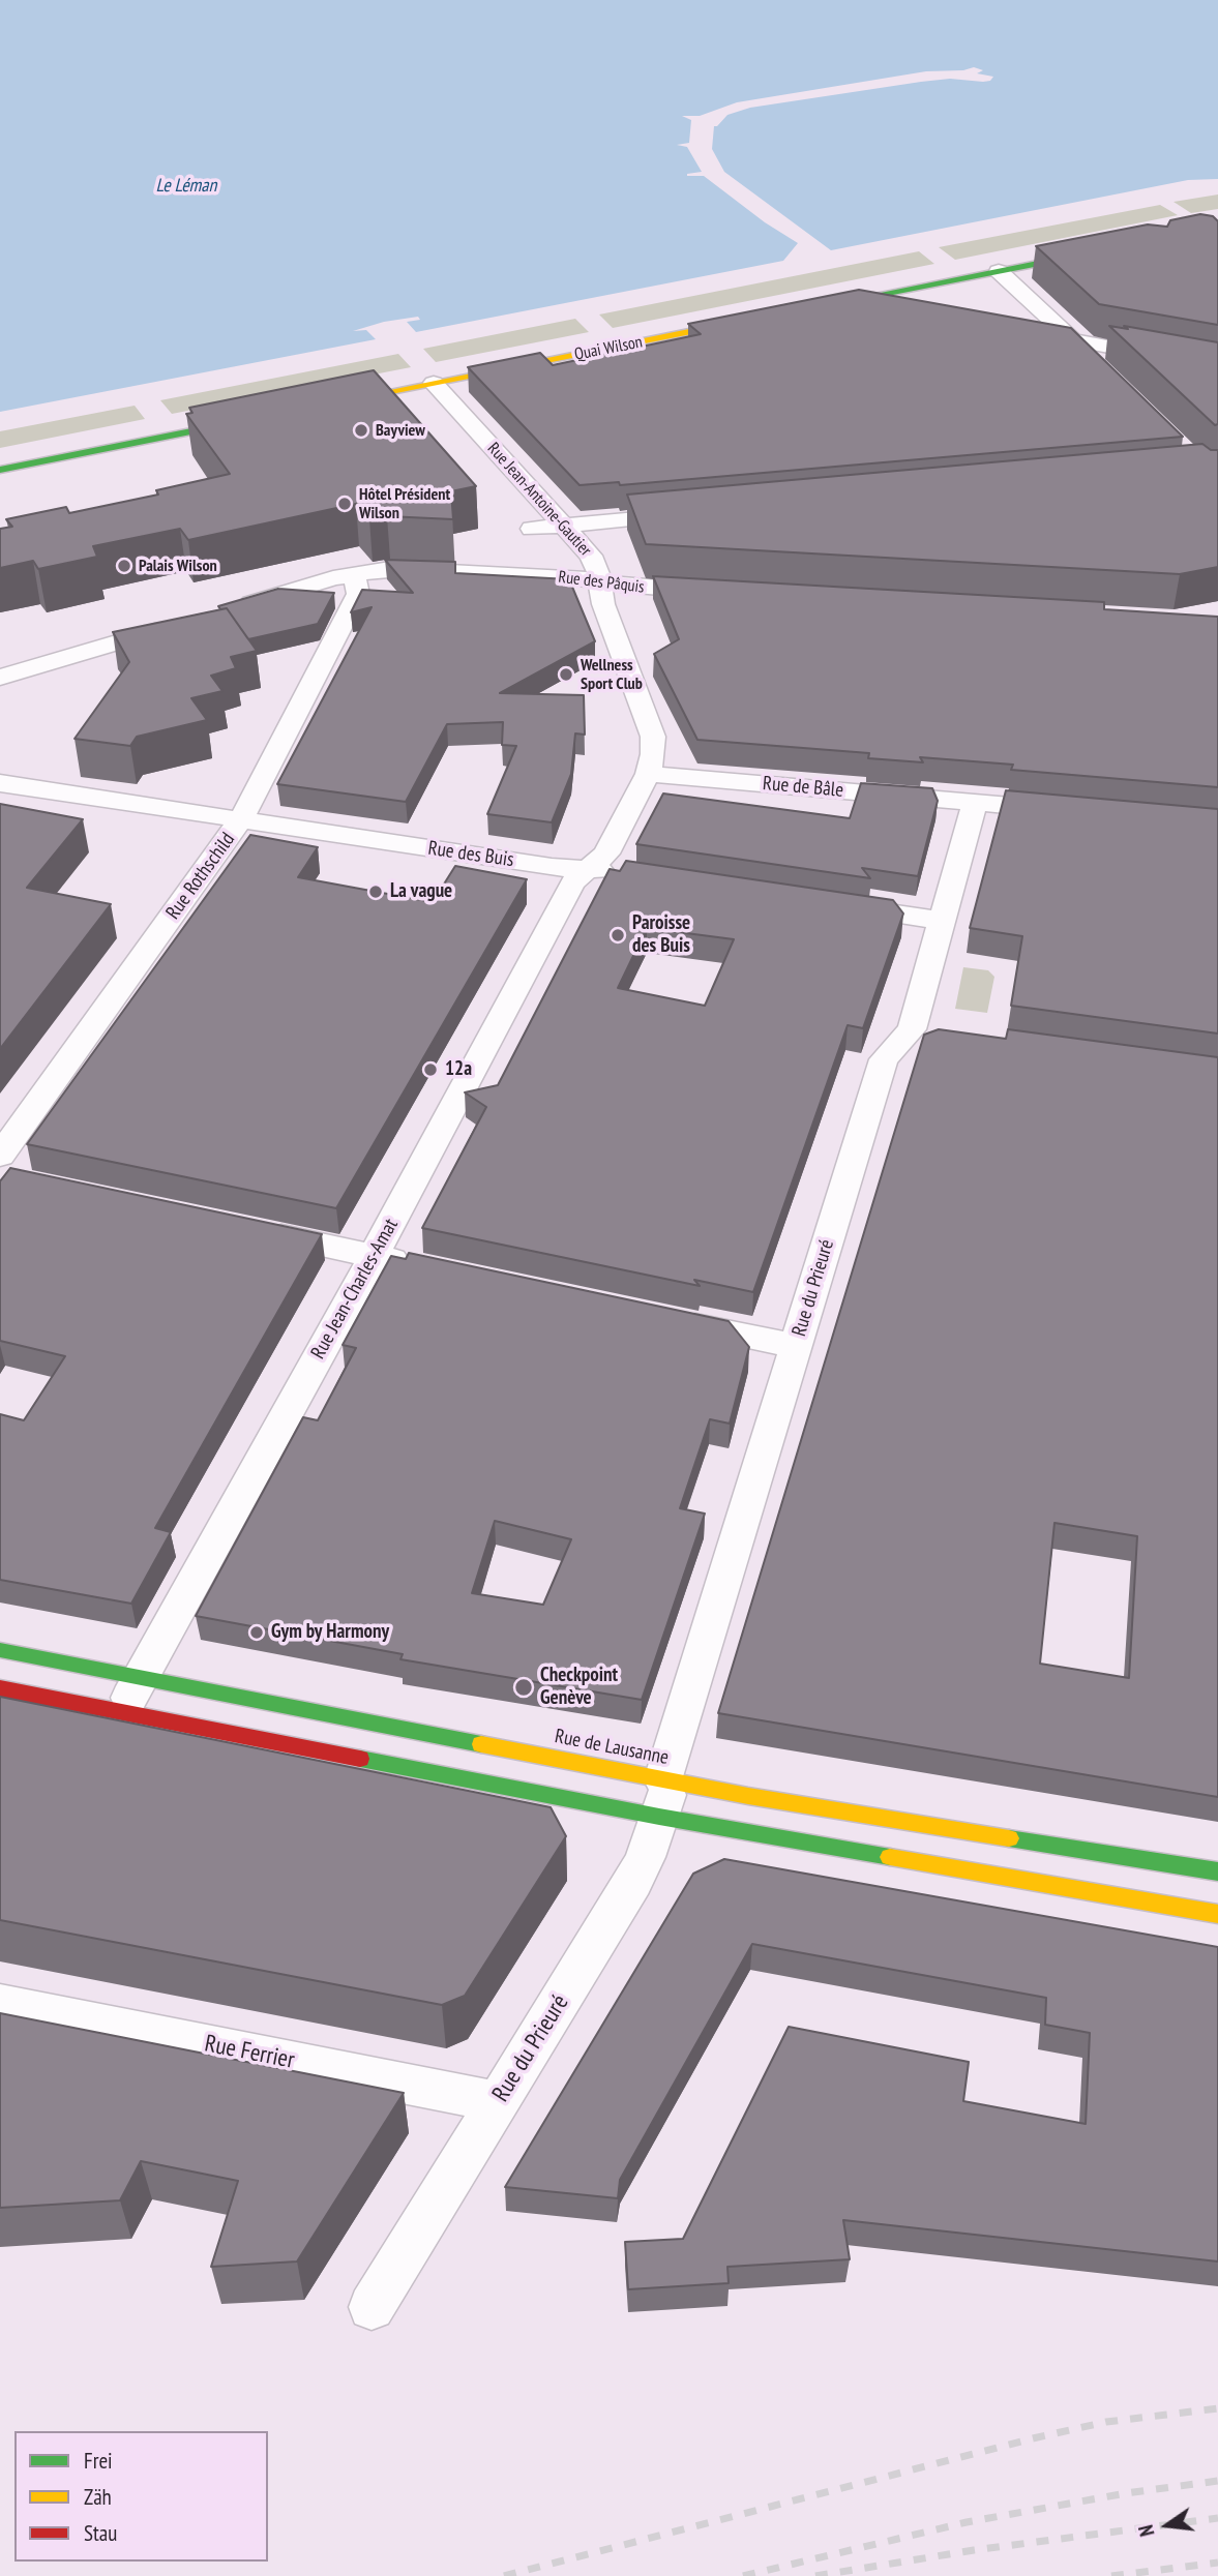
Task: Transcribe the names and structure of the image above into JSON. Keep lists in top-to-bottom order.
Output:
{
  "streets": {
    "main road": ["Quai Wilson", "Rue de Lausanne"],
    "street": [
      "Rue Jean-Antoine-Gautier",
      "Rue des Pâquis",
      "Rue de Bâle",
      "Rue des Buis",
      "Rue Rothschild",
      "Rue du Prieuré",
      "Rue Jean-Charles-Amat",
      "Rue Ferrier"
    ]
  },
  "crossings": [
    ["Quai Wilson", "Rue Jean-Antoine-Gautier"],
    ["Rue Jean-Antoine-Gautier", "Rue des Pâquis"],
    ["Rue Jean-Antoine-Gautier", "Rue de Bâle"],
    ["Rue Jean-Antoine-Gautier", "Rue des Buis"],
    ["Rue Jean-Antoine-Gautier", "Rue Jean-Charles-Amat"],
    ["Rue des Pâquis", "Rue Rothschild"],
    ["Rue de Bâle", "Rue du Prieuré"],
    ["Rue des Buis", "Rue Rothschild"],
    ["Rue des Buis", "Rue Jean-Charles-Amat"],
    ["Rue du Prieuré", "Rue de Lausanne"],
    ["Rue du Prieuré", "Rue Ferrier"],
    ["Rue Jean-Charles-Amat", "Rue de Lausanne"]
  ],
  "water": ["Le Léman"],
  "places": [
    "Bayview",
    "Hôtel Président Wilson",
    "Palais Wilson",
    "Wellness Sport Club",
    "La vague",
    "Paroisse des Buis",
    "12a",
    "Gym by Harmony",
    "Checkpoint Genève"
  ],
  "legend": ["Frei", "Zäh", "Stau"],
  "north": "left"
}
